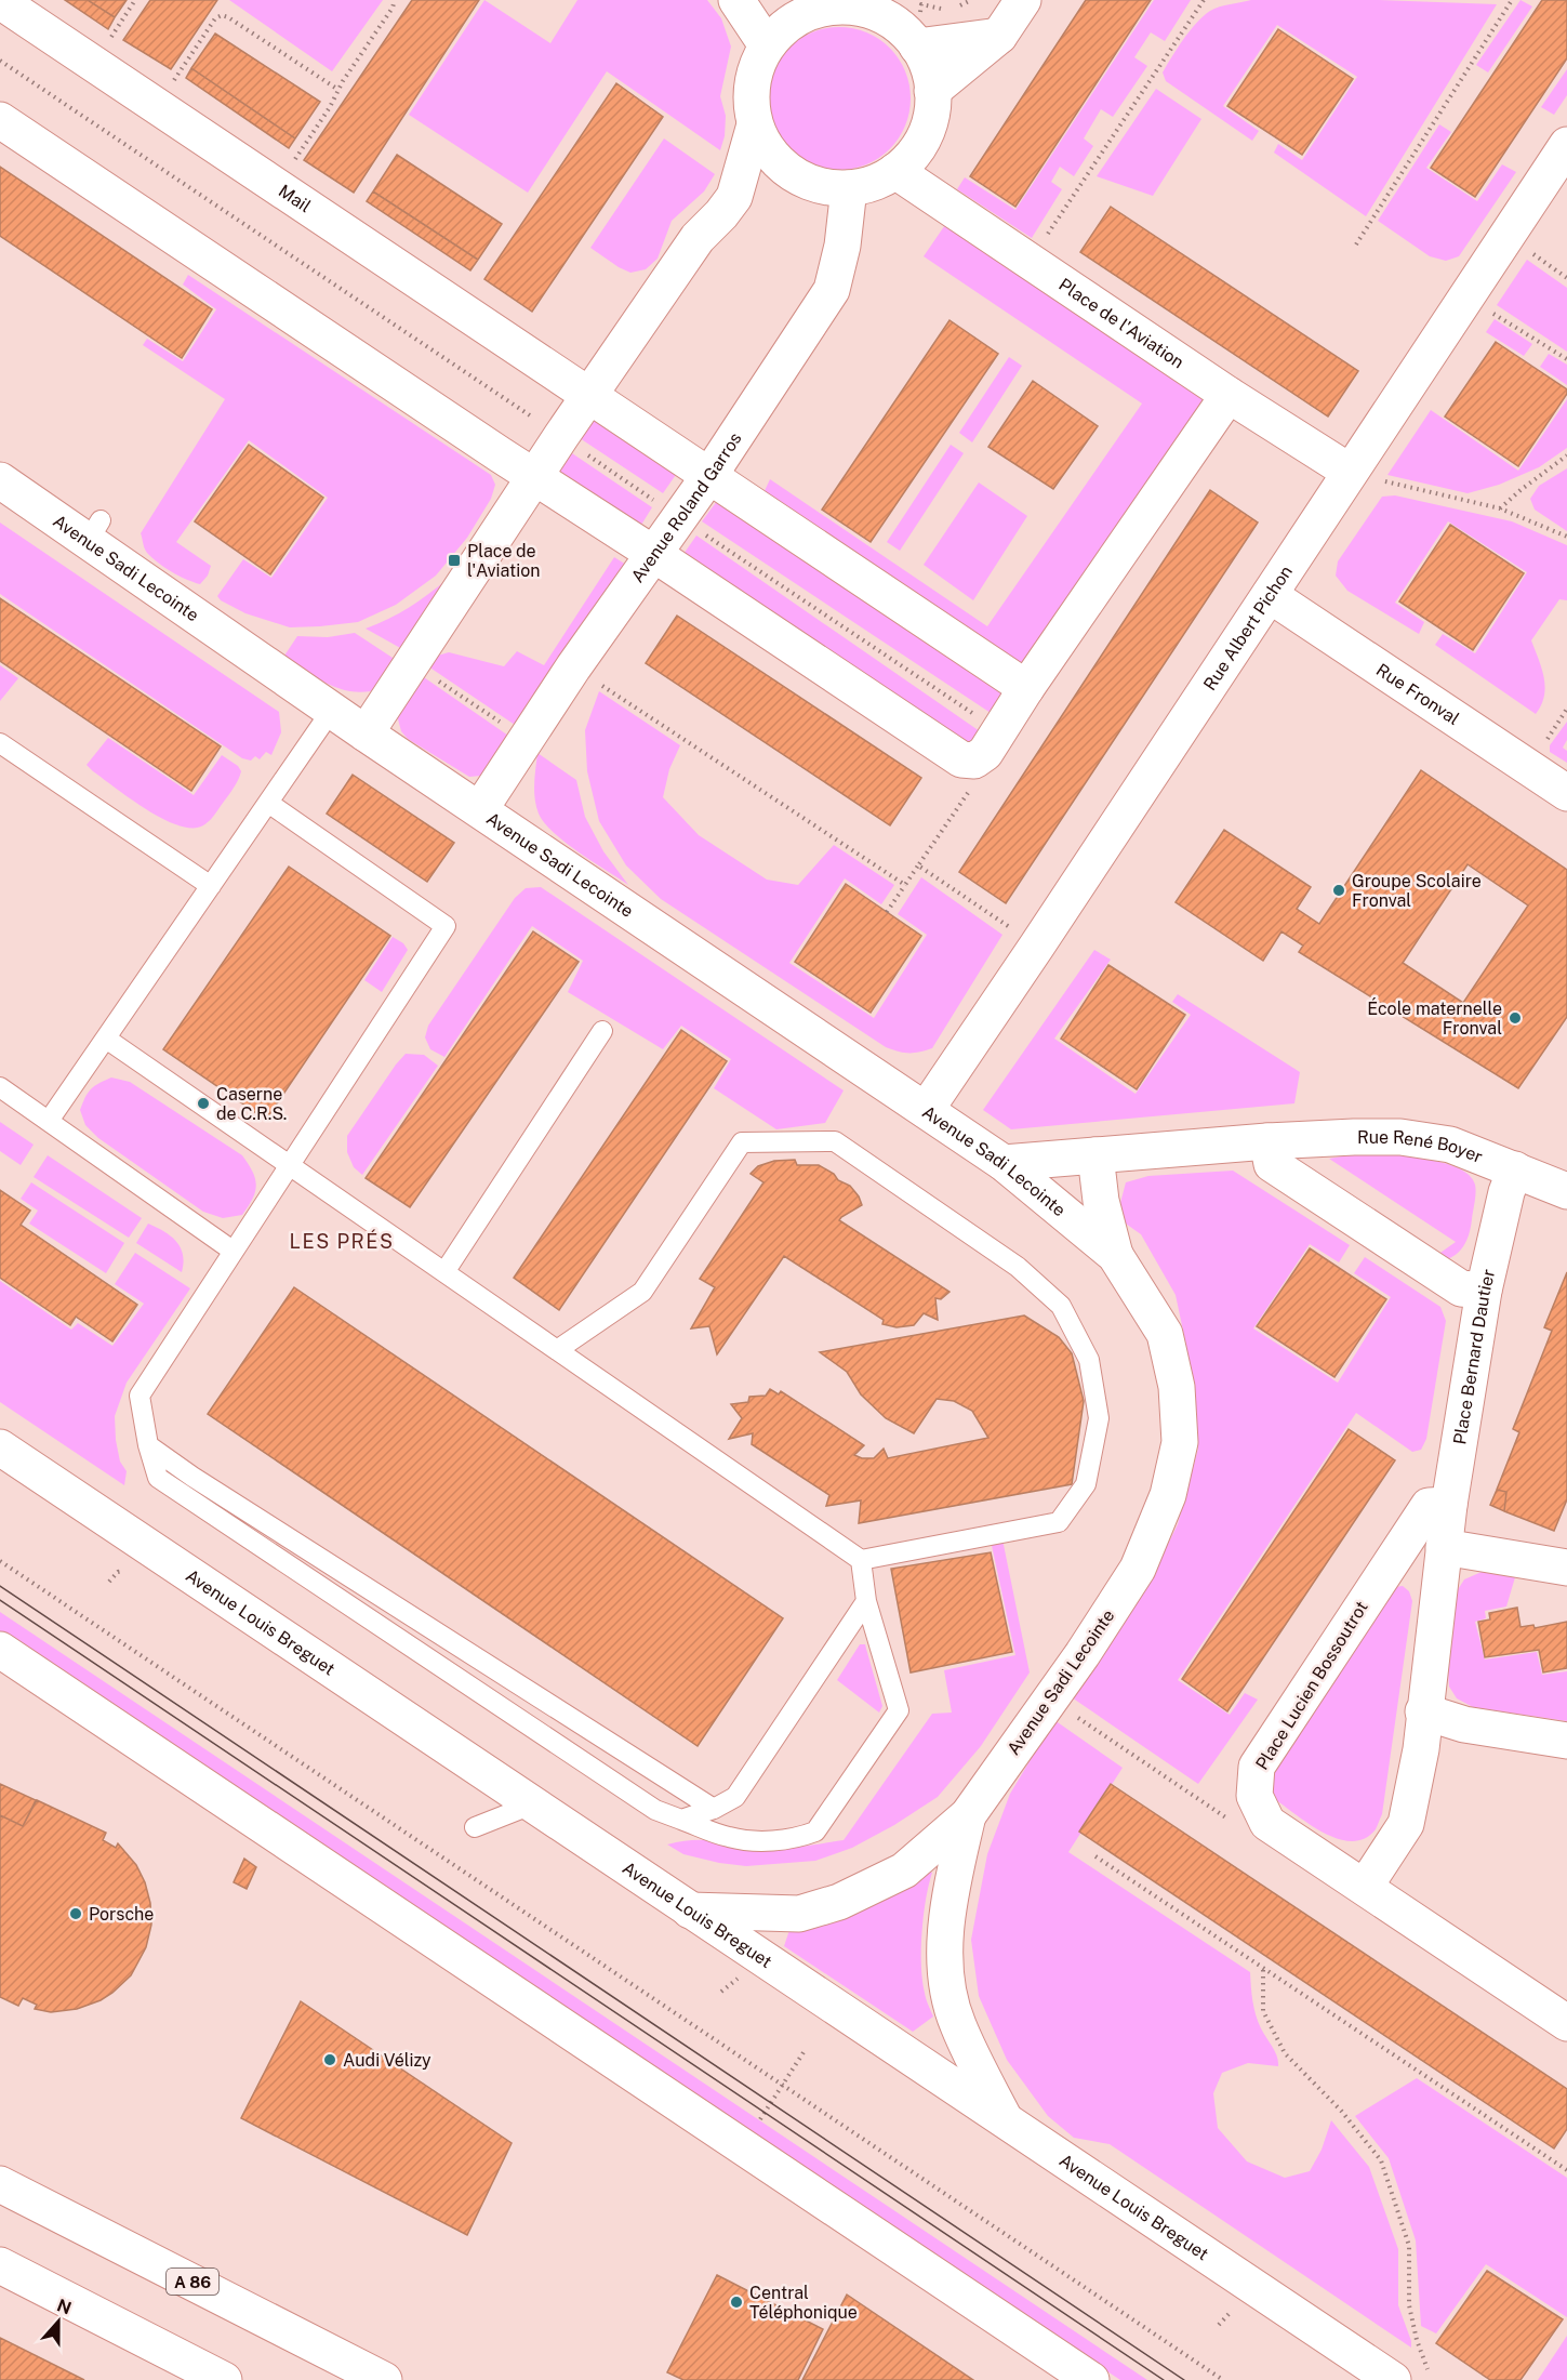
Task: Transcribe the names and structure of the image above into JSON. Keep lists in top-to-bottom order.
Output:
{
  "streets": {
    "main road": [
      "Mail",
      "Place de l'Aviation",
      "Avenue Roland Garros",
      "Avenue Sadi Lecointe",
      "Rue Albert Pichon",
      "Rue Fronval",
      "Rue René Boyer",
      "Place Bernard Dautier",
      "Avenue Louis Breguet",
      "Place Lucien Bossoutrot",
      "A 86"
    ]
  },
  "crossings": [
    ["Mail", "Avenue Roland Garros"],
    ["Place de l'Aviation", "Avenue Roland Garros"],
    ["Place de l'Aviation", "Rue Albert Pichon"],
    ["Avenue Roland Garros", "Avenue Sadi Lecointe"],
    ["Avenue Sadi Lecointe", "Rue Albert Pichon"],
    ["Avenue Sadi Lecointe", "Rue René Boyer"],
    ["Avenue Sadi Lecointe", "Avenue Louis Breguet"],
    ["Rue Albert Pichon", "Rue Fronval"],
    ["Rue René Boyer", "Place Bernard Dautier"],
    ["Place Bernard Dautier", "Place Lucien Bossoutrot"]
  ],
  "districts": ["LES PRÉS"],
  "places": {
    "transit": ["Place de l'Aviation"],
    "other": [
      "Groupe Scolaire Fronval",
      "École maternelle Fronval",
      "Caserne de C.R.S.",
      "Porsche",
      "Audi Vélizy",
      "Central Téléphonique"
    ]
  },
  "north": "top"
}
